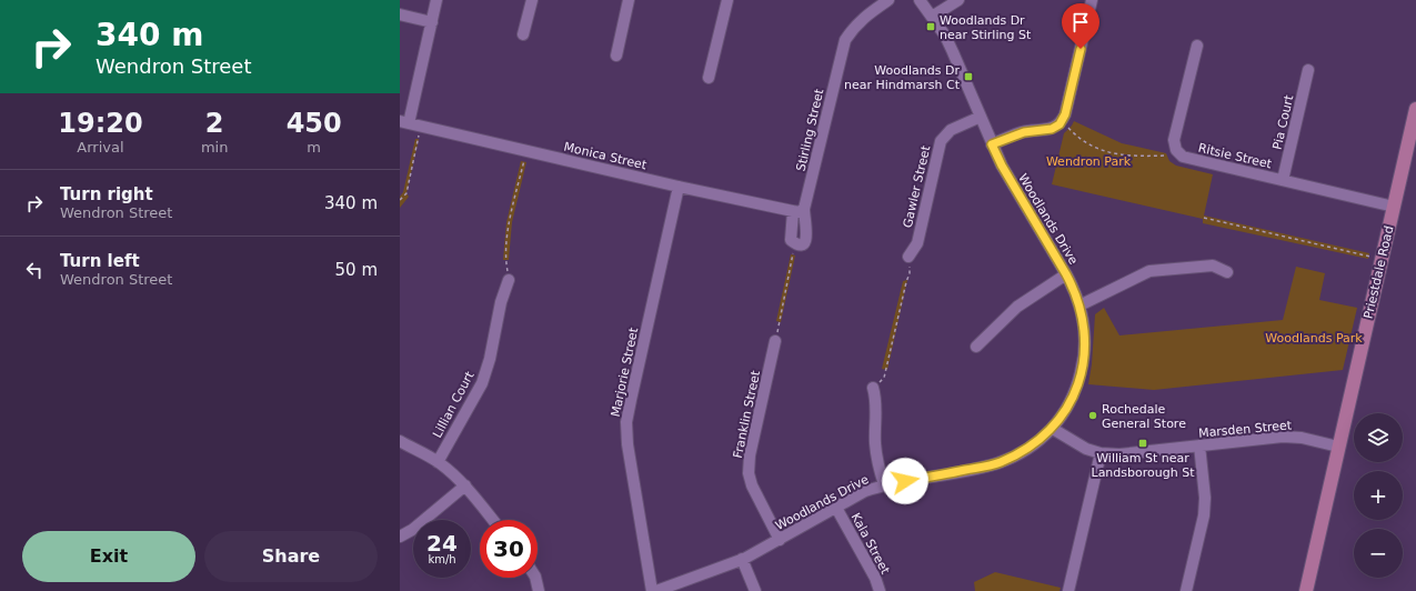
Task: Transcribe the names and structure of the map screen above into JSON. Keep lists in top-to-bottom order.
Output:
{
  "streets": {
    "street": [
      "Pia Court",
      "Stirling Street",
      "Monica Street",
      "Ritsie Street",
      "Gawler Street",
      "Woodlands Drive",
      "Priestdale Road",
      "Marjorie Street",
      "Lillian Court",
      "Franklin Street",
      "Marsden Street",
      "Kala Street"
    ]
  },
  "crossings": [
    ["Pia Court", "Ritsie Street"],
    ["Stirling Street", "Monica Street"],
    ["Monica Street", "Marjorie Street"],
    ["Ritsie Street", "Priestdale Road"],
    ["Gawler Street", "Woodlands Drive"],
    ["Woodlands Drive", "Franklin Street"],
    ["Woodlands Drive", "Marsden Street"],
    ["Woodlands Drive", "Kala Street"],
    ["Priestdale Road", "Marsden Street"]
  ],
  "parks": ["Wendron Park", "Woodlands Park"],
  "places": {
    "transit": ["Woodlands Dr near Stirling St", "Woodlands Dr near Hindmarsh Ct", "William St near Landsborough St"],
    "other": ["Rochedale General Store"]
  },
  "page": {
    "turn": ["340 m", "Wendron Street"],
    "eta": [
      "19:20",
      "Arrival",
      "2",
      "min",
      "450",
      "m"
    ],
    "list": [
      {
        "name": "Turn right",
        "note": "Wendron Street",
        "value": "340 m"
      },
      {
        "name": "Turn left",
        "note": "Wendron Street",
        "value": "50 m"
      }
    ],
    "map_buttons": ["+", "−"],
    "speed": "24 km/h",
    "limit": "30",
    "buttons": ["Exit", "Share"]
  }
}
